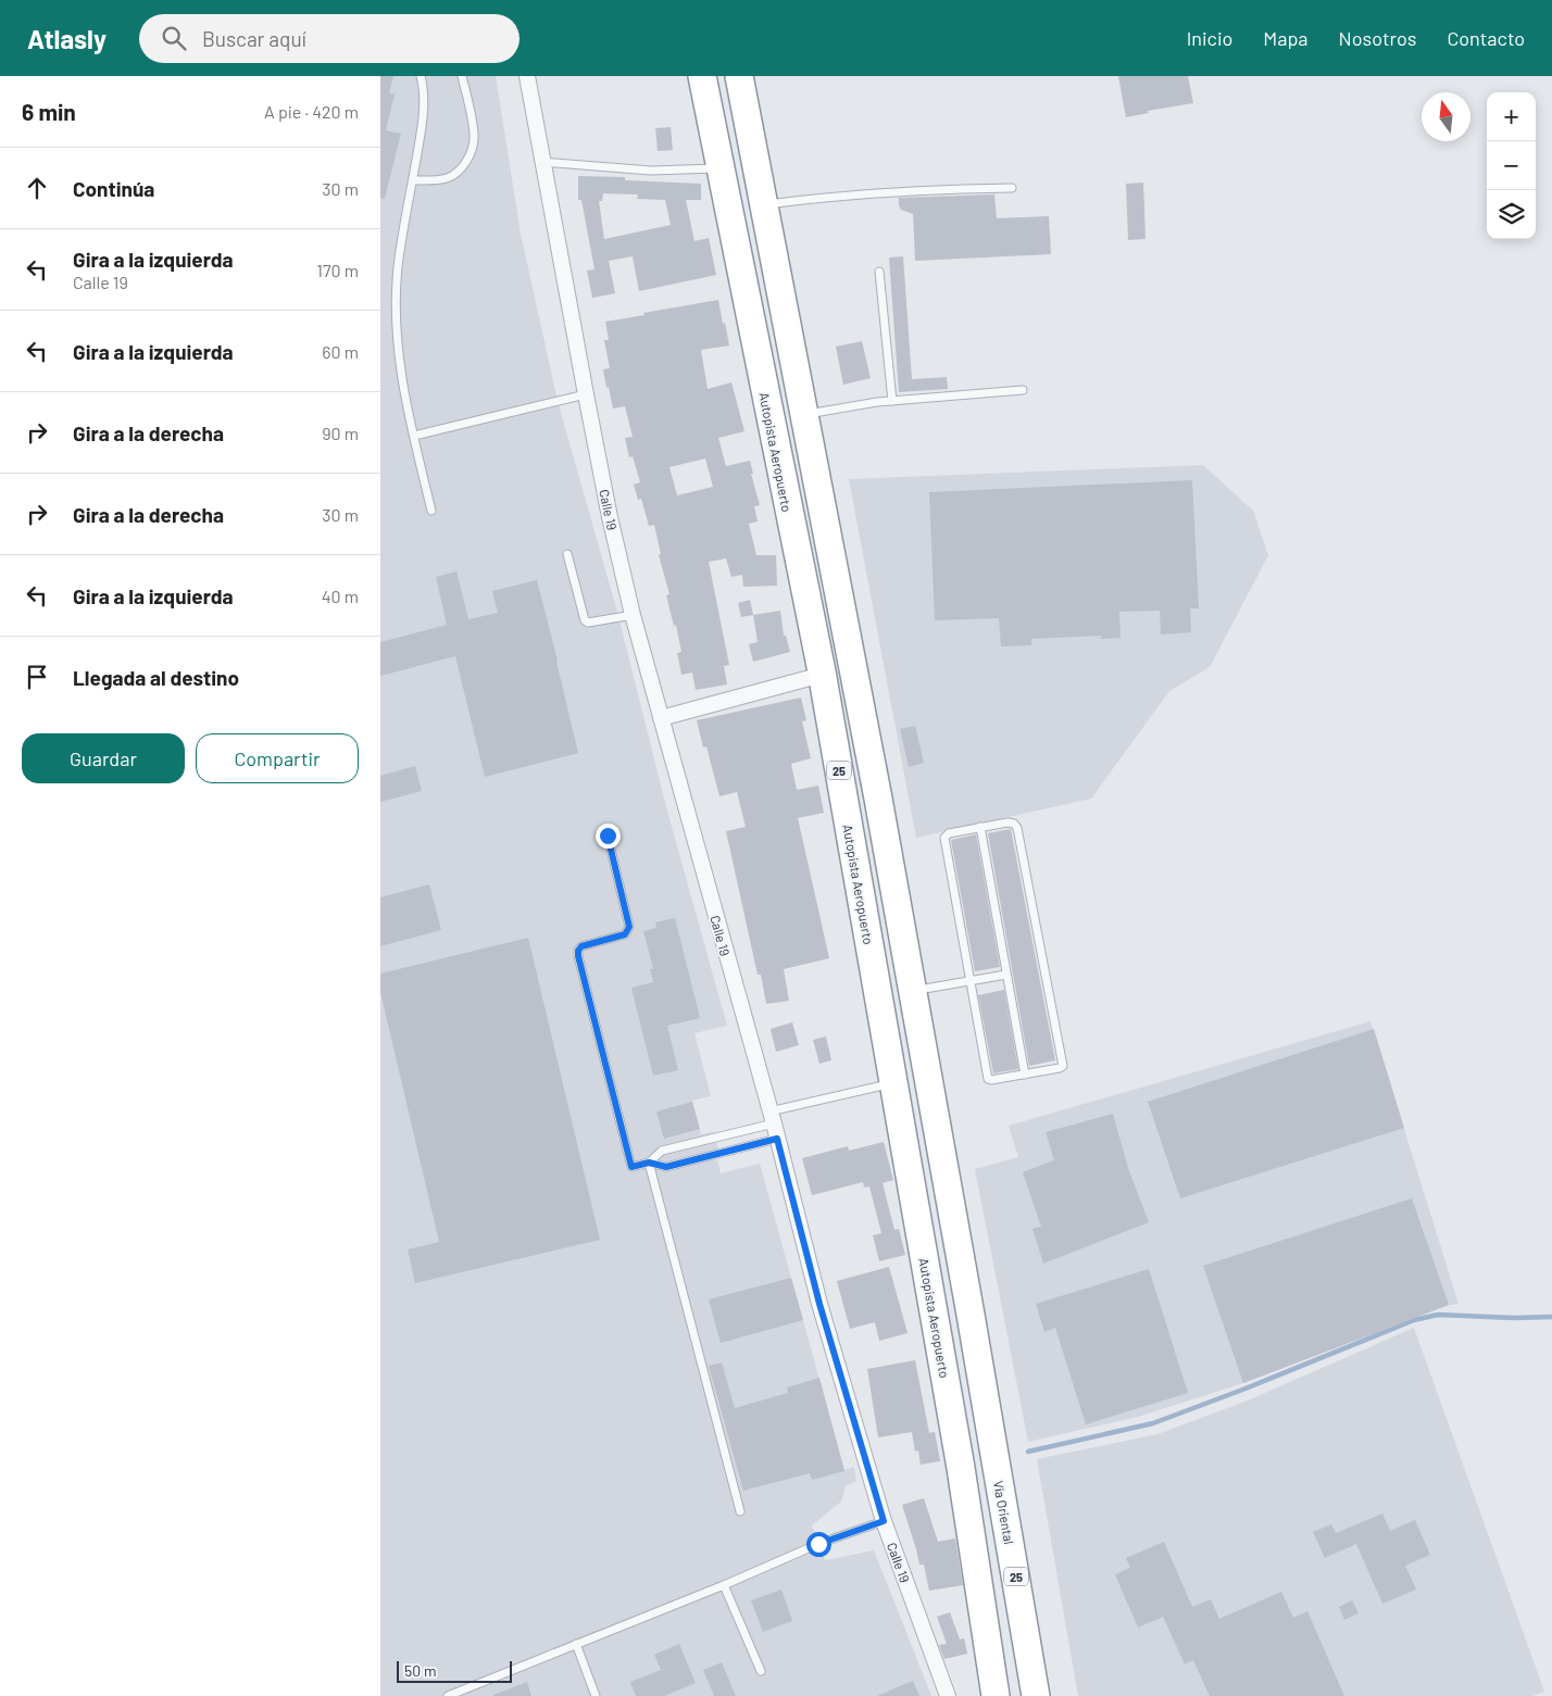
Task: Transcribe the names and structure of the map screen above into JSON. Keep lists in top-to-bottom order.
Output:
{
  "streets": {
    "highway": ["Autopista Aeropuerto", "25", "Vía Oriental"],
    "street": ["Calle 19"]
  },
  "crossings": [
    ["25", "Vía Oriental"]
  ],
  "scale_bar": "50 m",
  "north": "top",
  "page": {
    "header": "Atlasly",
    "search": "Buscar aquí",
    "nav": [
      "Inicio",
      "Mapa",
      "Nosotros",
      "Contacto"
    ],
    "heading": ["6 min", "A pie · 420 m"],
    "map_buttons": ["+", "−"],
    "list": [
      ["Continúa", "30 m"],
      ["Gira a la izquierda", "Calle 19", "170 m"],
      ["Gira a la izquierda", "60 m"],
      ["Gira a la derecha", "90 m"],
      ["Gira a la derecha", "30 m"],
      ["Gira a la izquierda", "40 m"],
      "Llegada al destino"
    ],
    "buttons": ["Guardar", "Compartir"],
    "scale": "50 m"
  }
}
